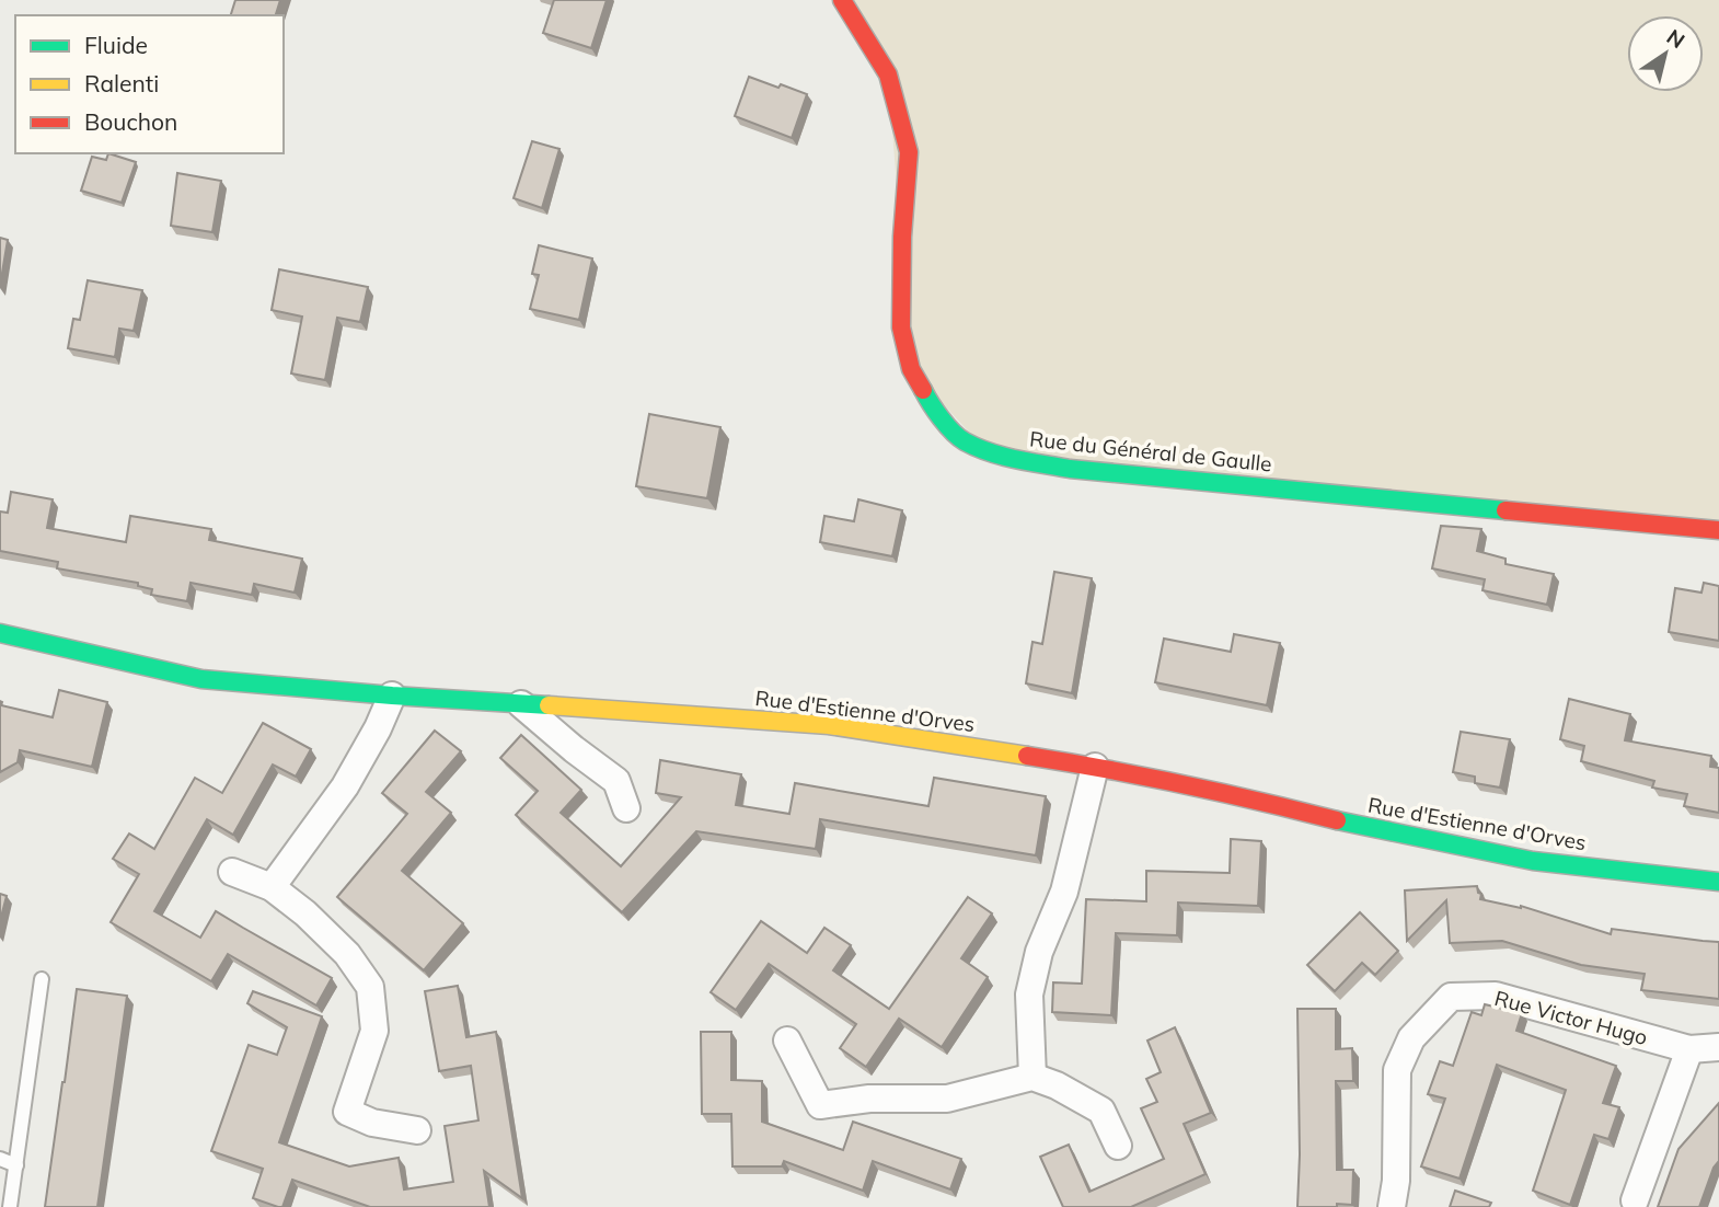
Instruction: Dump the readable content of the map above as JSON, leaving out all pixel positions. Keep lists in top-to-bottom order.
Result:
{
  "streets": {
    "street": ["Rue du Général de Gaulle", "Rue d'Estienne d'Orves", "Rue Victor Hugo"]
  },
  "legend": ["Fluide", "Ralenti", "Bouchon"],
  "north": "top right"
}
